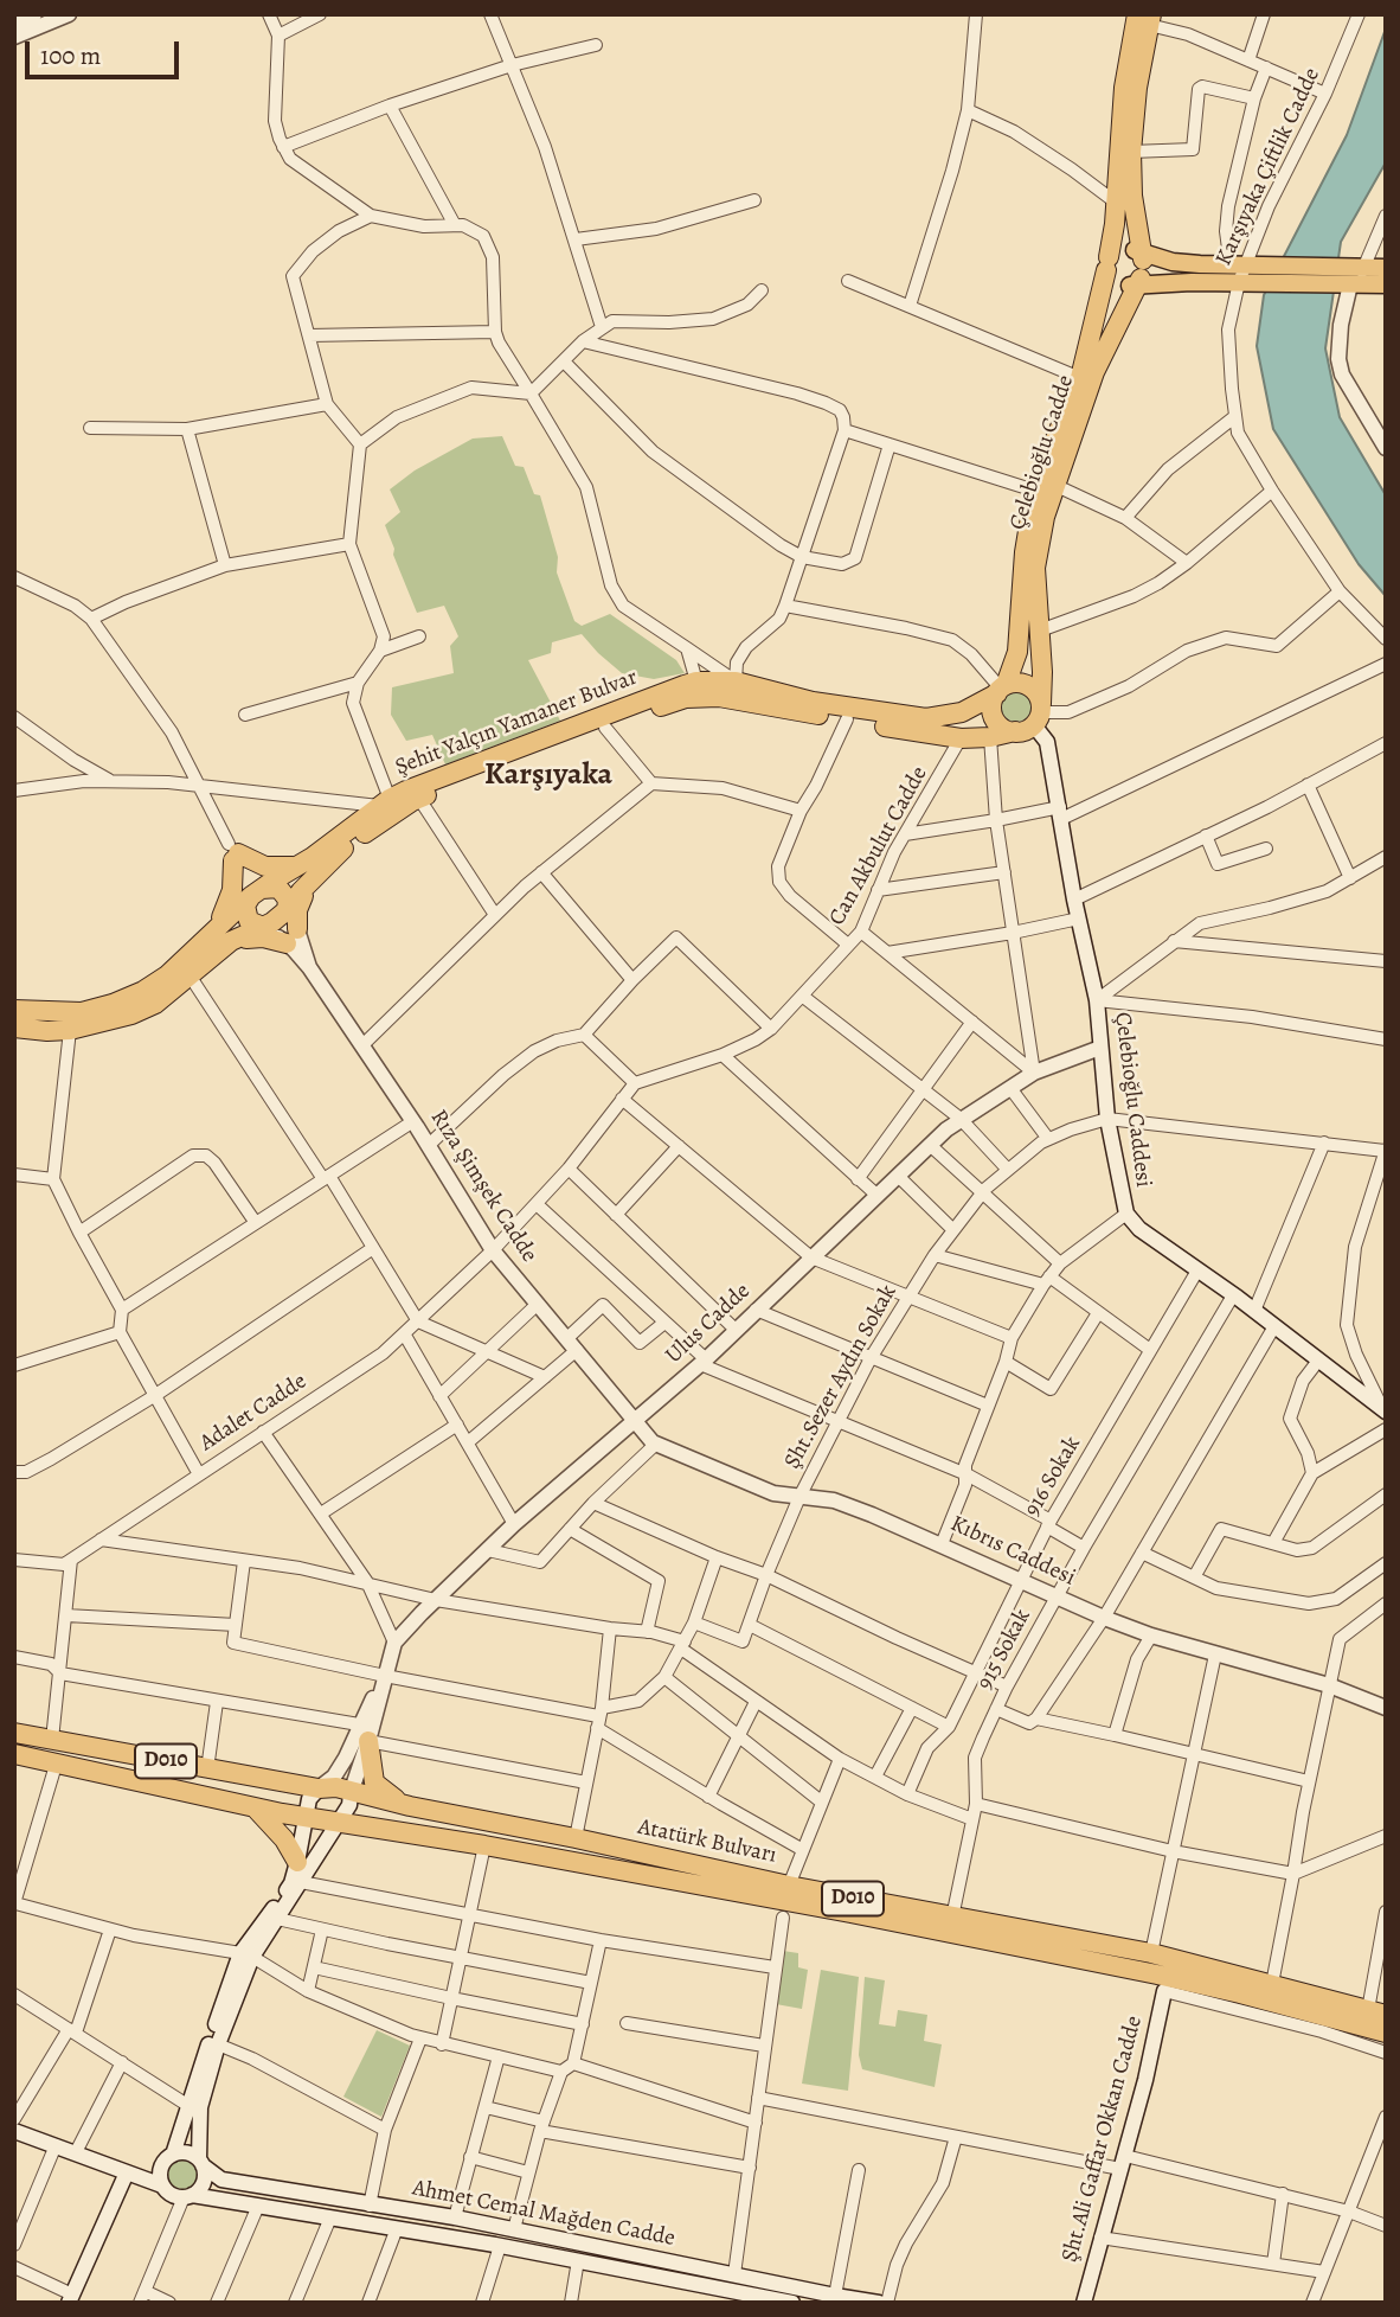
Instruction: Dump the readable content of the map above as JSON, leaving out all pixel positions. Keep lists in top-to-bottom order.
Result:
{
  "streets": {
    "highway": [
      "Çelebioğlu Cadde",
      "Şehit Yalçın Yamaner Bulvar",
      "D010",
      "Atatürk Bulvarı"
    ],
    "main road": [
      "Çelebioğlu Caddesi",
      "Rıza Şimşek Cadde",
      "Ulus Cadde",
      "Kıbrıs Caddesi",
      "Şht.Ali Gaffar Okkan Cadde",
      "Ahmet Cemal Mağden Cadde"
    ],
    "street": [
      "Karşıyaka Çiftlik Cadde",
      "Can Akbulut Cadde",
      "Şht.Sezer Aydın Sokak",
      "Adalet Cadde",
      "916 Sokak",
      "915 Sokak"
    ]
  },
  "crossings": [
    ["Çelebioğlu Cadde", "Şehit Yalçın Yamaner Bulvar"],
    ["Çelebioğlu Cadde", "Çelebioğlu Caddesi"],
    ["Şehit Yalçın Yamaner Bulvar", "Can Akbulut Cadde"],
    ["Şehit Yalçın Yamaner Bulvar", "Çelebioğlu Caddesi"],
    ["Şehit Yalçın Yamaner Bulvar", "Rıza Şimşek Cadde"],
    ["Çelebioğlu Caddesi", "Ulus Cadde"],
    ["Çelebioğlu Caddesi", "Şht.Sezer Aydın Sokak"],
    ["Çelebioğlu Caddesi", "916 Sokak"],
    ["Çelebioğlu Caddesi", "915 Sokak"],
    ["Rıza Şimşek Cadde", "Ulus Cadde"],
    ["Rıza Şimşek Cadde", "Adalet Cadde"],
    ["Rıza Şimşek Cadde", "Kıbrıs Caddesi"],
    ["Ulus Cadde", "Kıbrıs Caddesi"],
    ["Ulus Cadde", "Atatürk Bulvarı"],
    ["Şht.Sezer Aydın Sokak", "Kıbrıs Caddesi"],
    ["916 Sokak", "Kıbrıs Caddesi"],
    ["Kıbrıs Caddesi", "915 Sokak"],
    ["915 Sokak", "Atatürk Bulvarı"]
  ],
  "districts": ["Karşıyaka"],
  "scale_bar": "100 m"
}
